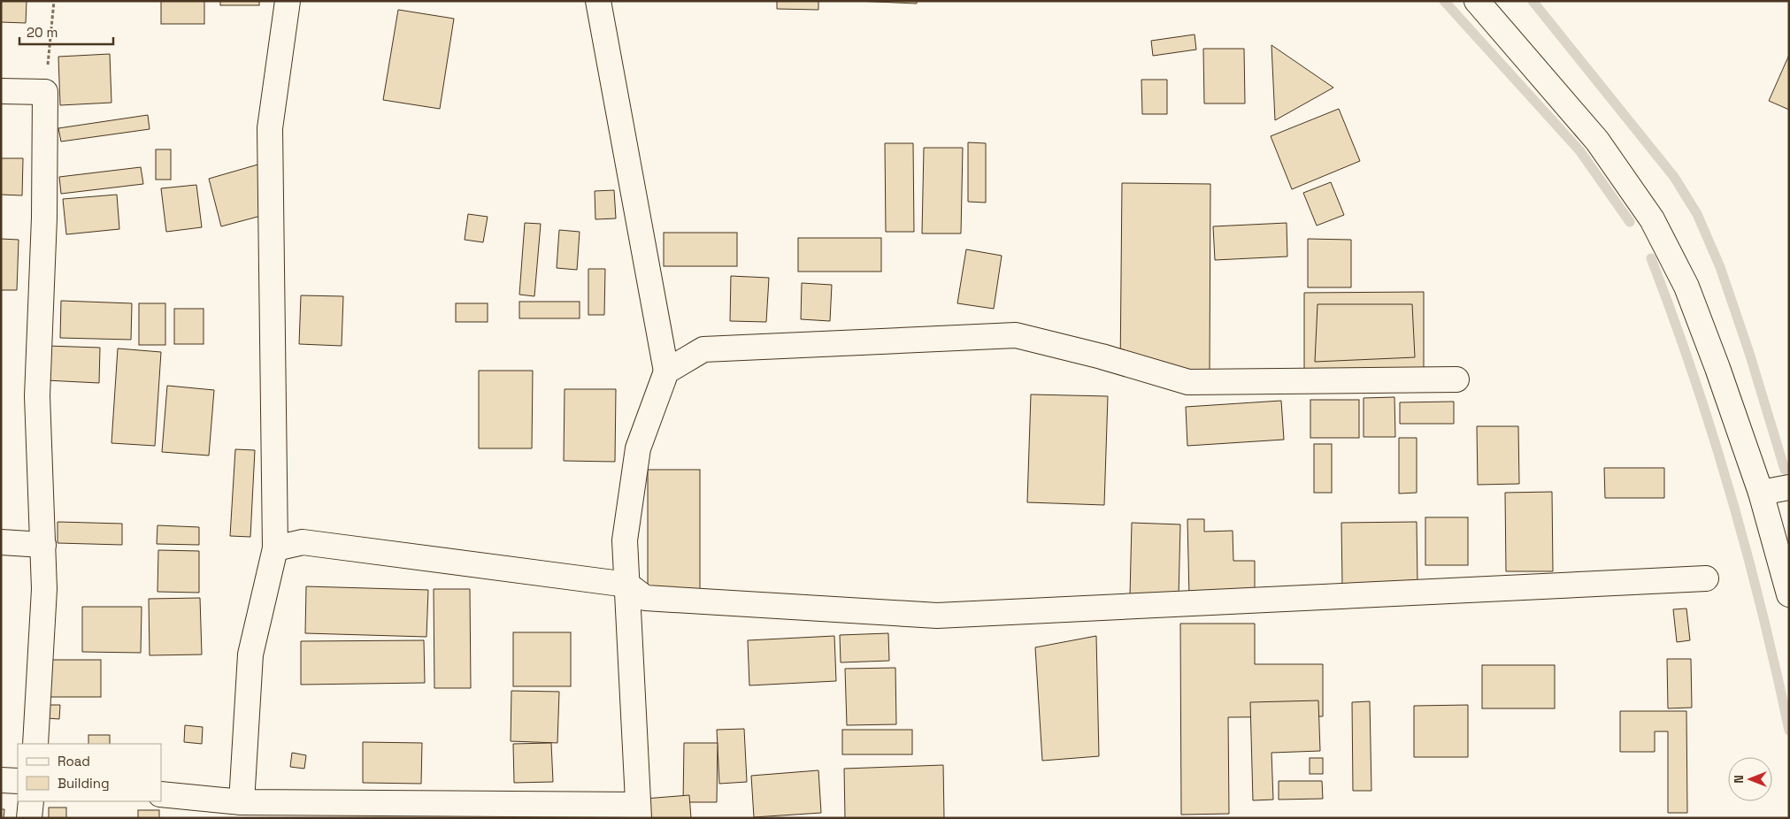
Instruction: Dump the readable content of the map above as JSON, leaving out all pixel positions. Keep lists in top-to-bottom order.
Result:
{
  "legend": ["Road", "Building"],
  "scale_bar": "20 m",
  "north": "left"
}
